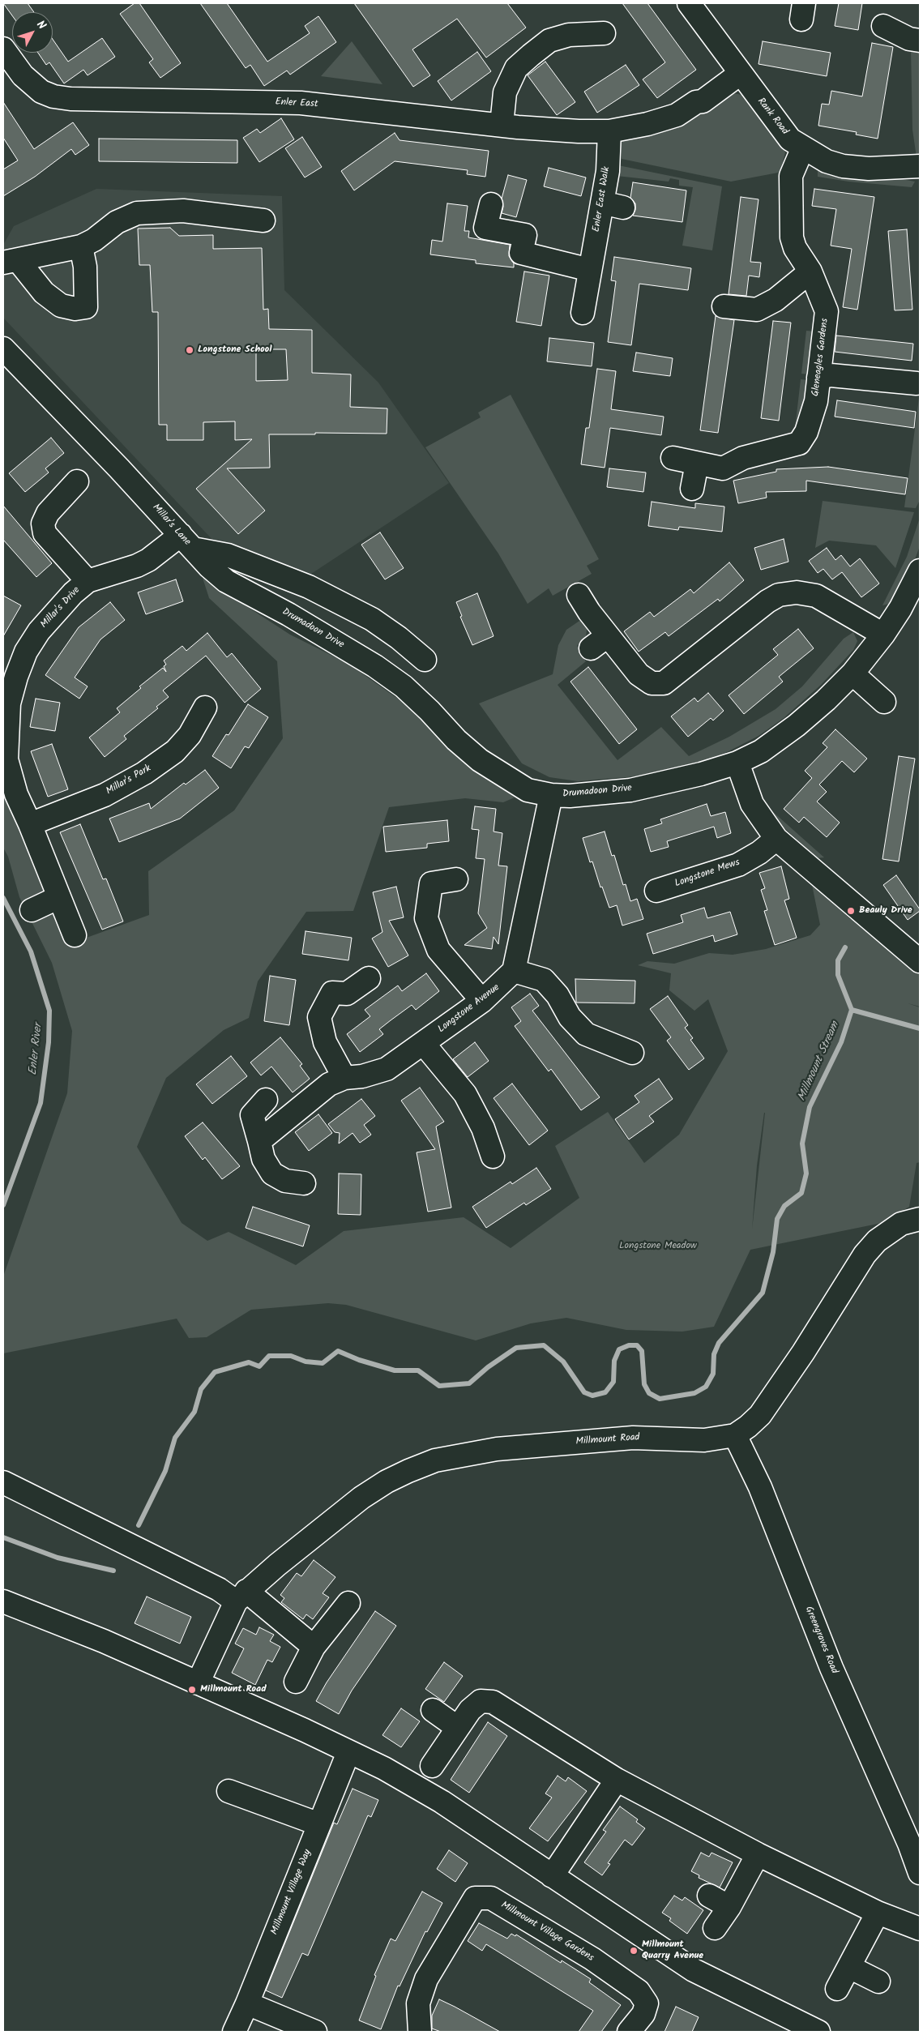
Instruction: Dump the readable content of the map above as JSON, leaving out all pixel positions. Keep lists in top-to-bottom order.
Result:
{
  "streets": {
    "street": [
      "Enler East",
      "Rank Road",
      "Enler East Walk",
      "Gleneagles Gardens",
      "Millar's Lane",
      "Millar's Drive",
      "Drumadoon Drive",
      "Millar's Park",
      "Longstone Mews",
      "Longstone Avenue",
      "Millmount Road",
      "Greengraves Road",
      "Millmount Village Way",
      "Millmount Village Gardens"
    ]
  },
  "crossings": [
    ["Enler East", "Enler East Walk"],
    ["Rank Road", "Gleneagles Gardens"],
    ["Millar's Lane", "Millar's Drive"],
    ["Millar's Lane", "Drumadoon Drive"],
    ["Millar's Drive", "Drumadoon Drive"],
    ["Millar's Drive", "Millar's Park"],
    ["Millmount Road", "Greengraves Road"]
  ],
  "water": ["Enler River", "Millmount Stream"],
  "parks": ["Longstone Meadow"],
  "places": [
    "Longstone School",
    "Beauly Drive",
    "Millmount Road",
    "Millmount Quarry Avenue"
  ],
  "north": "top right"
}
